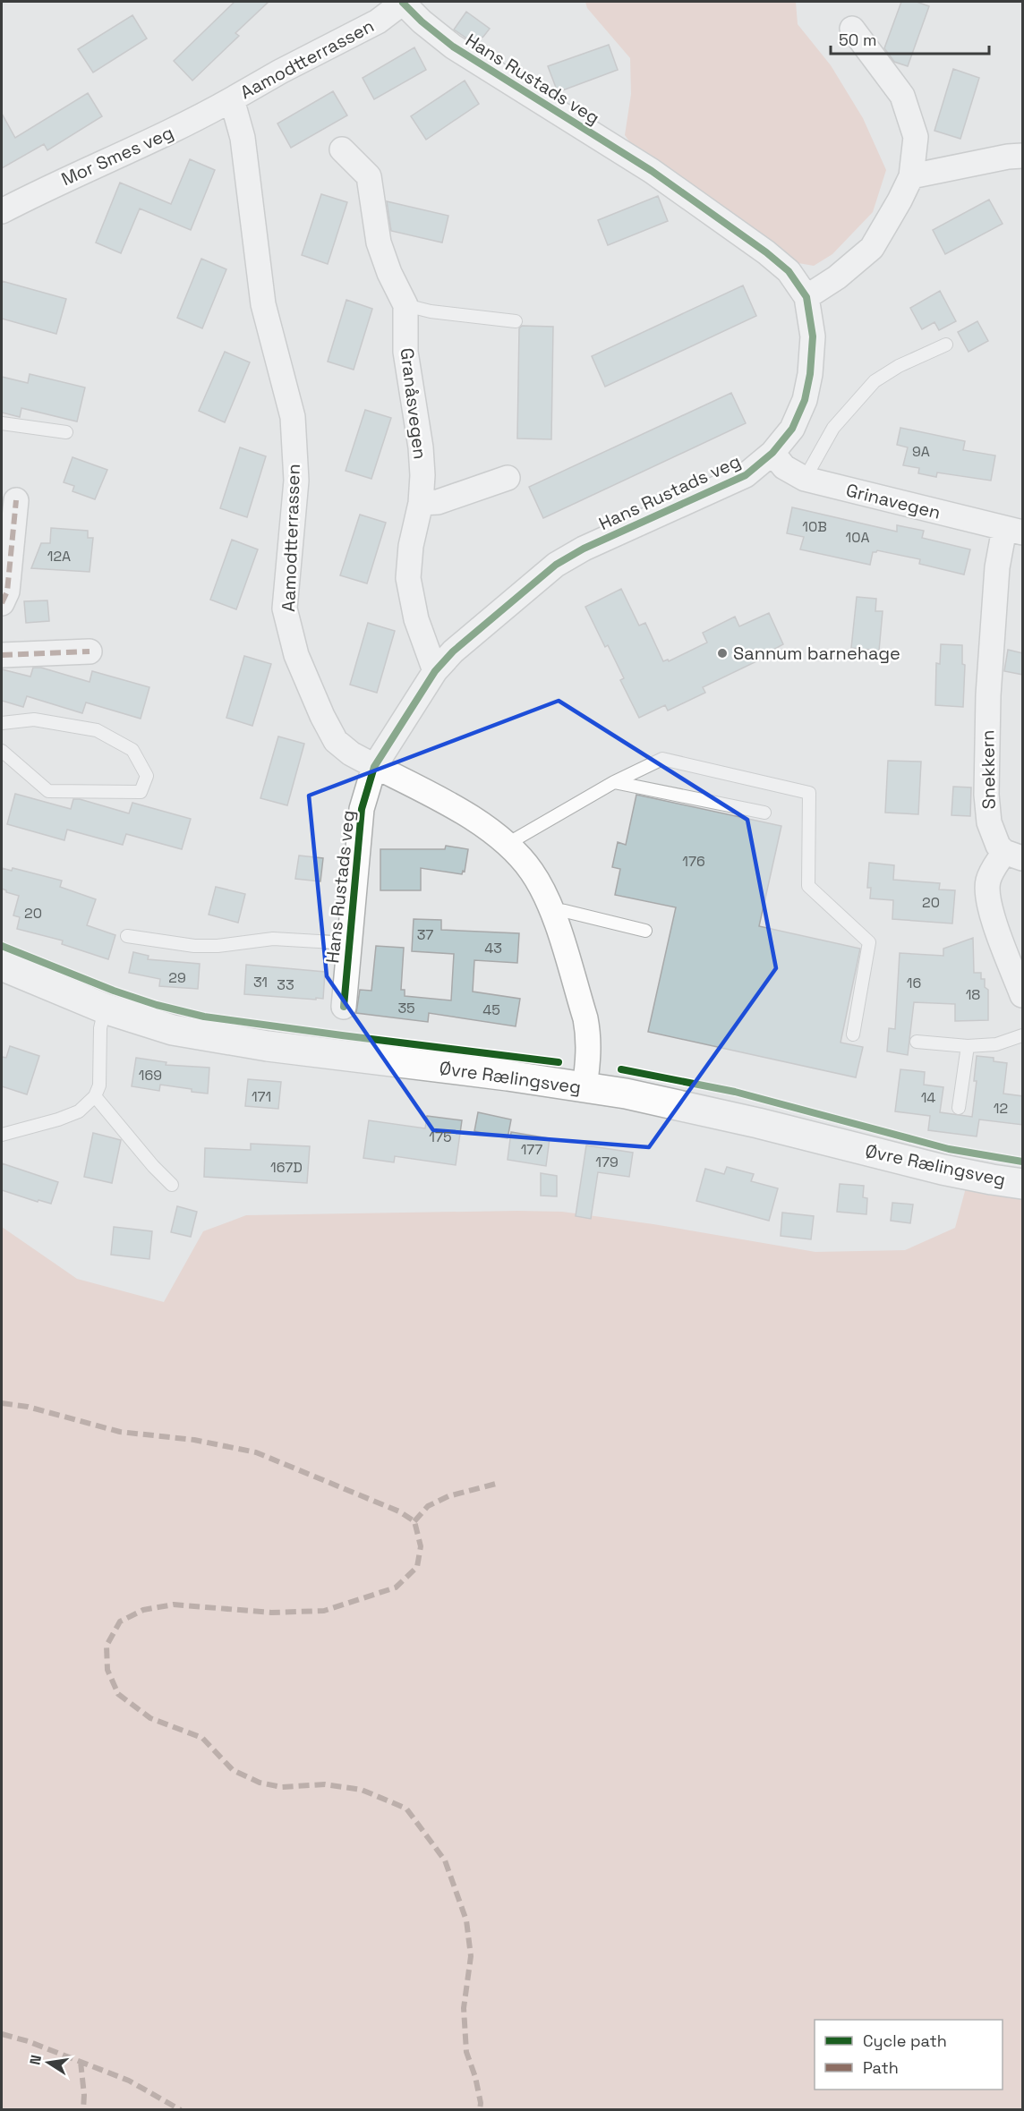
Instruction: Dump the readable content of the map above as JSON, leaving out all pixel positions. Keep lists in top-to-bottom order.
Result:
{
  "streets": {
    "main road": ["Øvre Rælingsveg"],
    "street": [
      "Aamodtterrassen",
      "Hans Rustads veg",
      "Mor Smes veg",
      "Granåsvegen",
      "Grinavegen",
      "Snekkern"
    ]
  },
  "crossings": [
    ["Aamodtterrassen", "Hans Rustads veg"],
    ["Aamodtterrassen", "Mor Smes veg"],
    ["Aamodtterrassen", "Øvre Rælingsveg"],
    ["Hans Rustads veg", "Granåsvegen"],
    ["Hans Rustads veg", "Grinavegen"],
    ["Grinavegen", "Snekkern"]
  ],
  "places": ["Sannum barnehage"],
  "house_numbers": [
    "9A",
    "10B",
    "10A",
    "12A",
    "176",
    "20",
    "20",
    "37",
    "43",
    "29",
    "31",
    "16",
    "33",
    "18",
    "35",
    "45",
    "169",
    "171",
    "14",
    "12",
    "175",
    "177",
    "179",
    "167D"
  ],
  "legend": ["Cycle path", "Path"],
  "scale_bar": "50 m",
  "north": "left"
}
